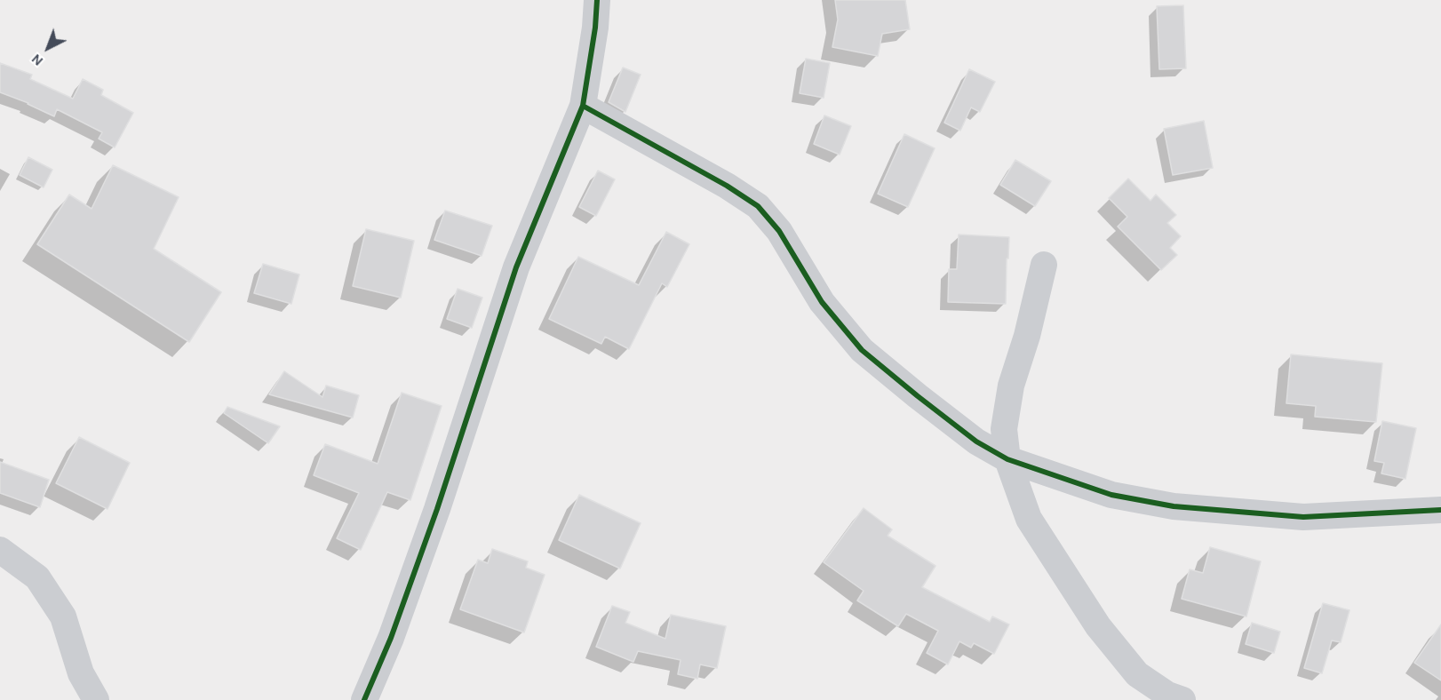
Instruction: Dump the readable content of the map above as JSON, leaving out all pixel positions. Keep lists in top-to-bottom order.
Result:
{
  "north": "bottom left"
}
